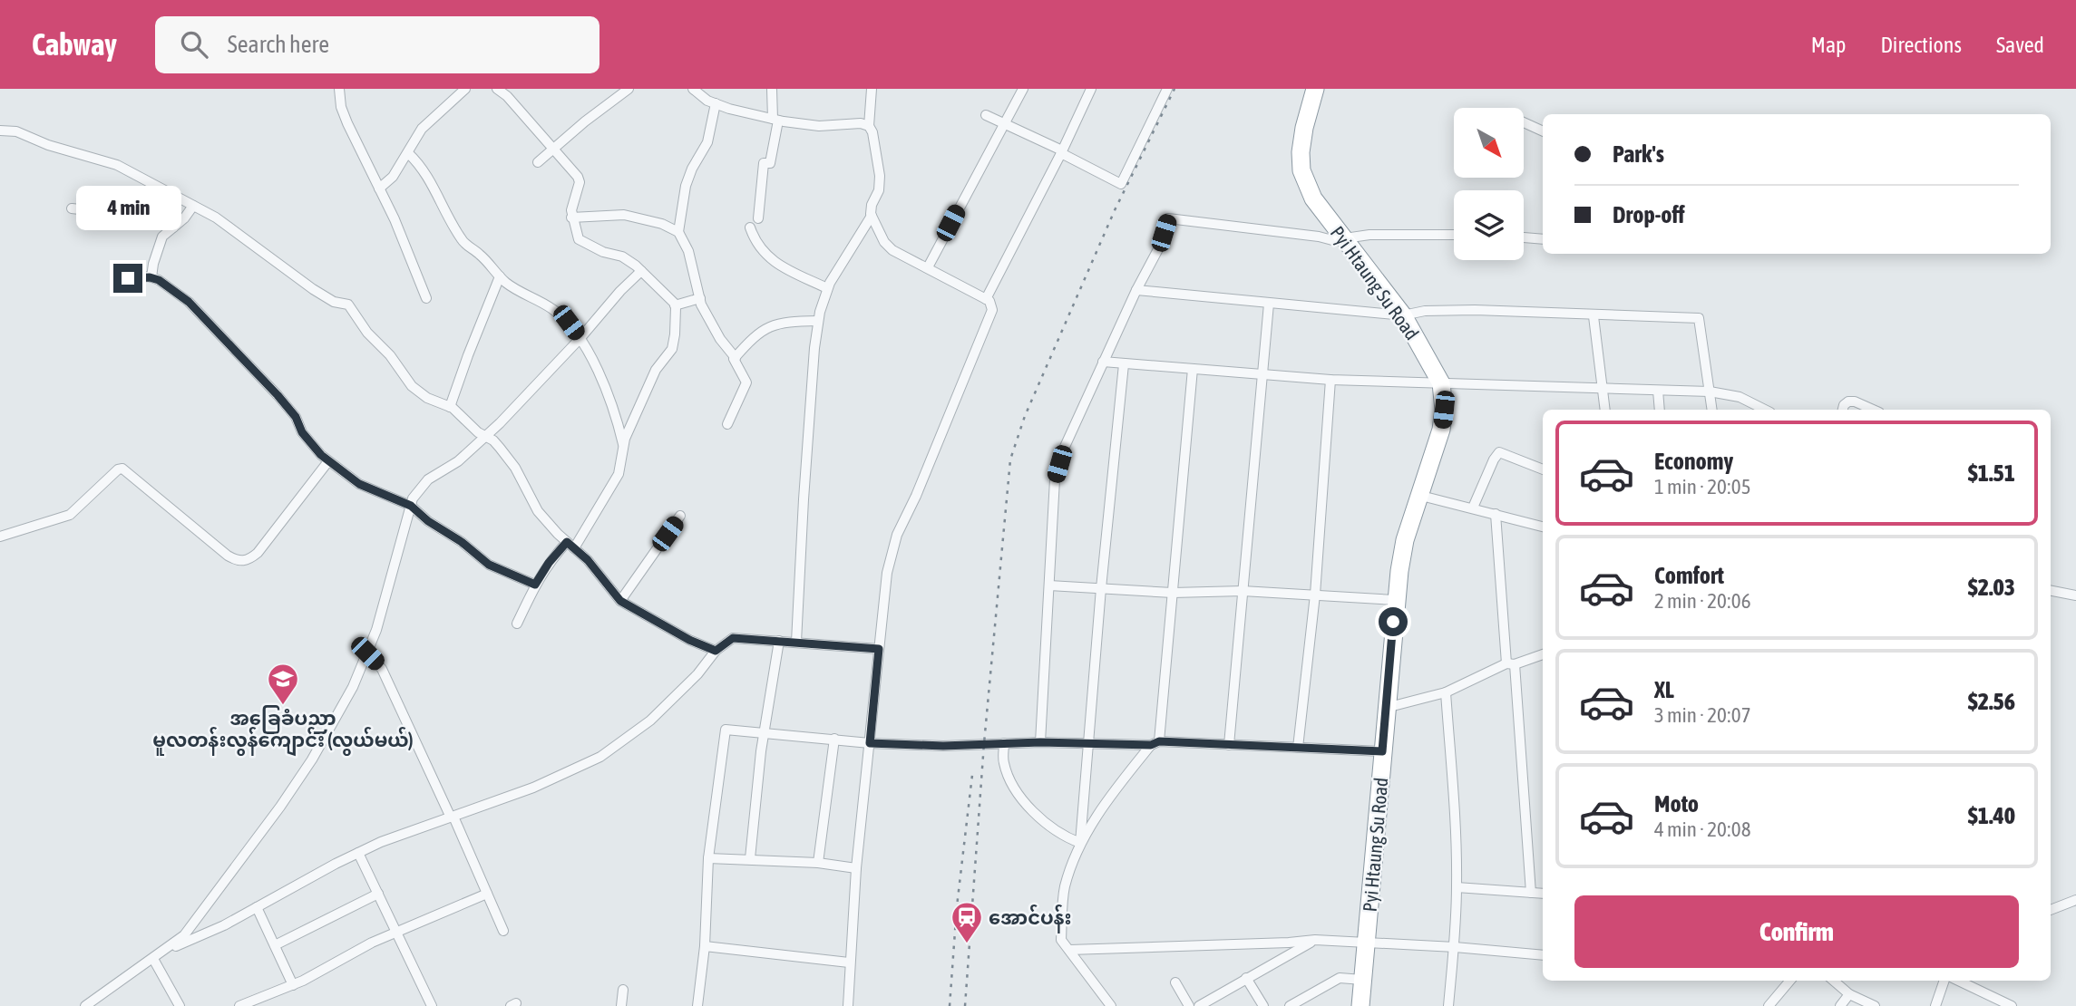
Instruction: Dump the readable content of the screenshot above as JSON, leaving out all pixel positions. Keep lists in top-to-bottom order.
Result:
{
  "streets": {
    "highway": ["Pyi Htaung Su Road"]
  },
  "places": {
    "school or university": ["အခြေခံပညာ မူလတန်းလွန်ကျောင်း (လွယ်မယ်)"],
    "station": ["အောင်ပန်း"]
  },
  "north": "bottom right",
  "page": {
    "header": "Cabway",
    "search": "Search here",
    "nav": ["Map", "Directions", "Saved"],
    "banner": ["Park's", "Drop-off"],
    "bubble": "4 min",
    "list": [
      {
        "name": "Economy",
        "note": "1 min · 20:05",
        "value": "$1.51"
      },
      {
        "name": "Comfort",
        "note": "2 min · 20:06",
        "value": "$2.03"
      },
      {
        "name": "XL",
        "note": "3 min · 20:07",
        "value": "$2.56"
      },
      {
        "name": "Moto",
        "note": "4 min · 20:08",
        "value": "$1.40"
      }
    ],
    "buttons": "Confirm"
  }
}
